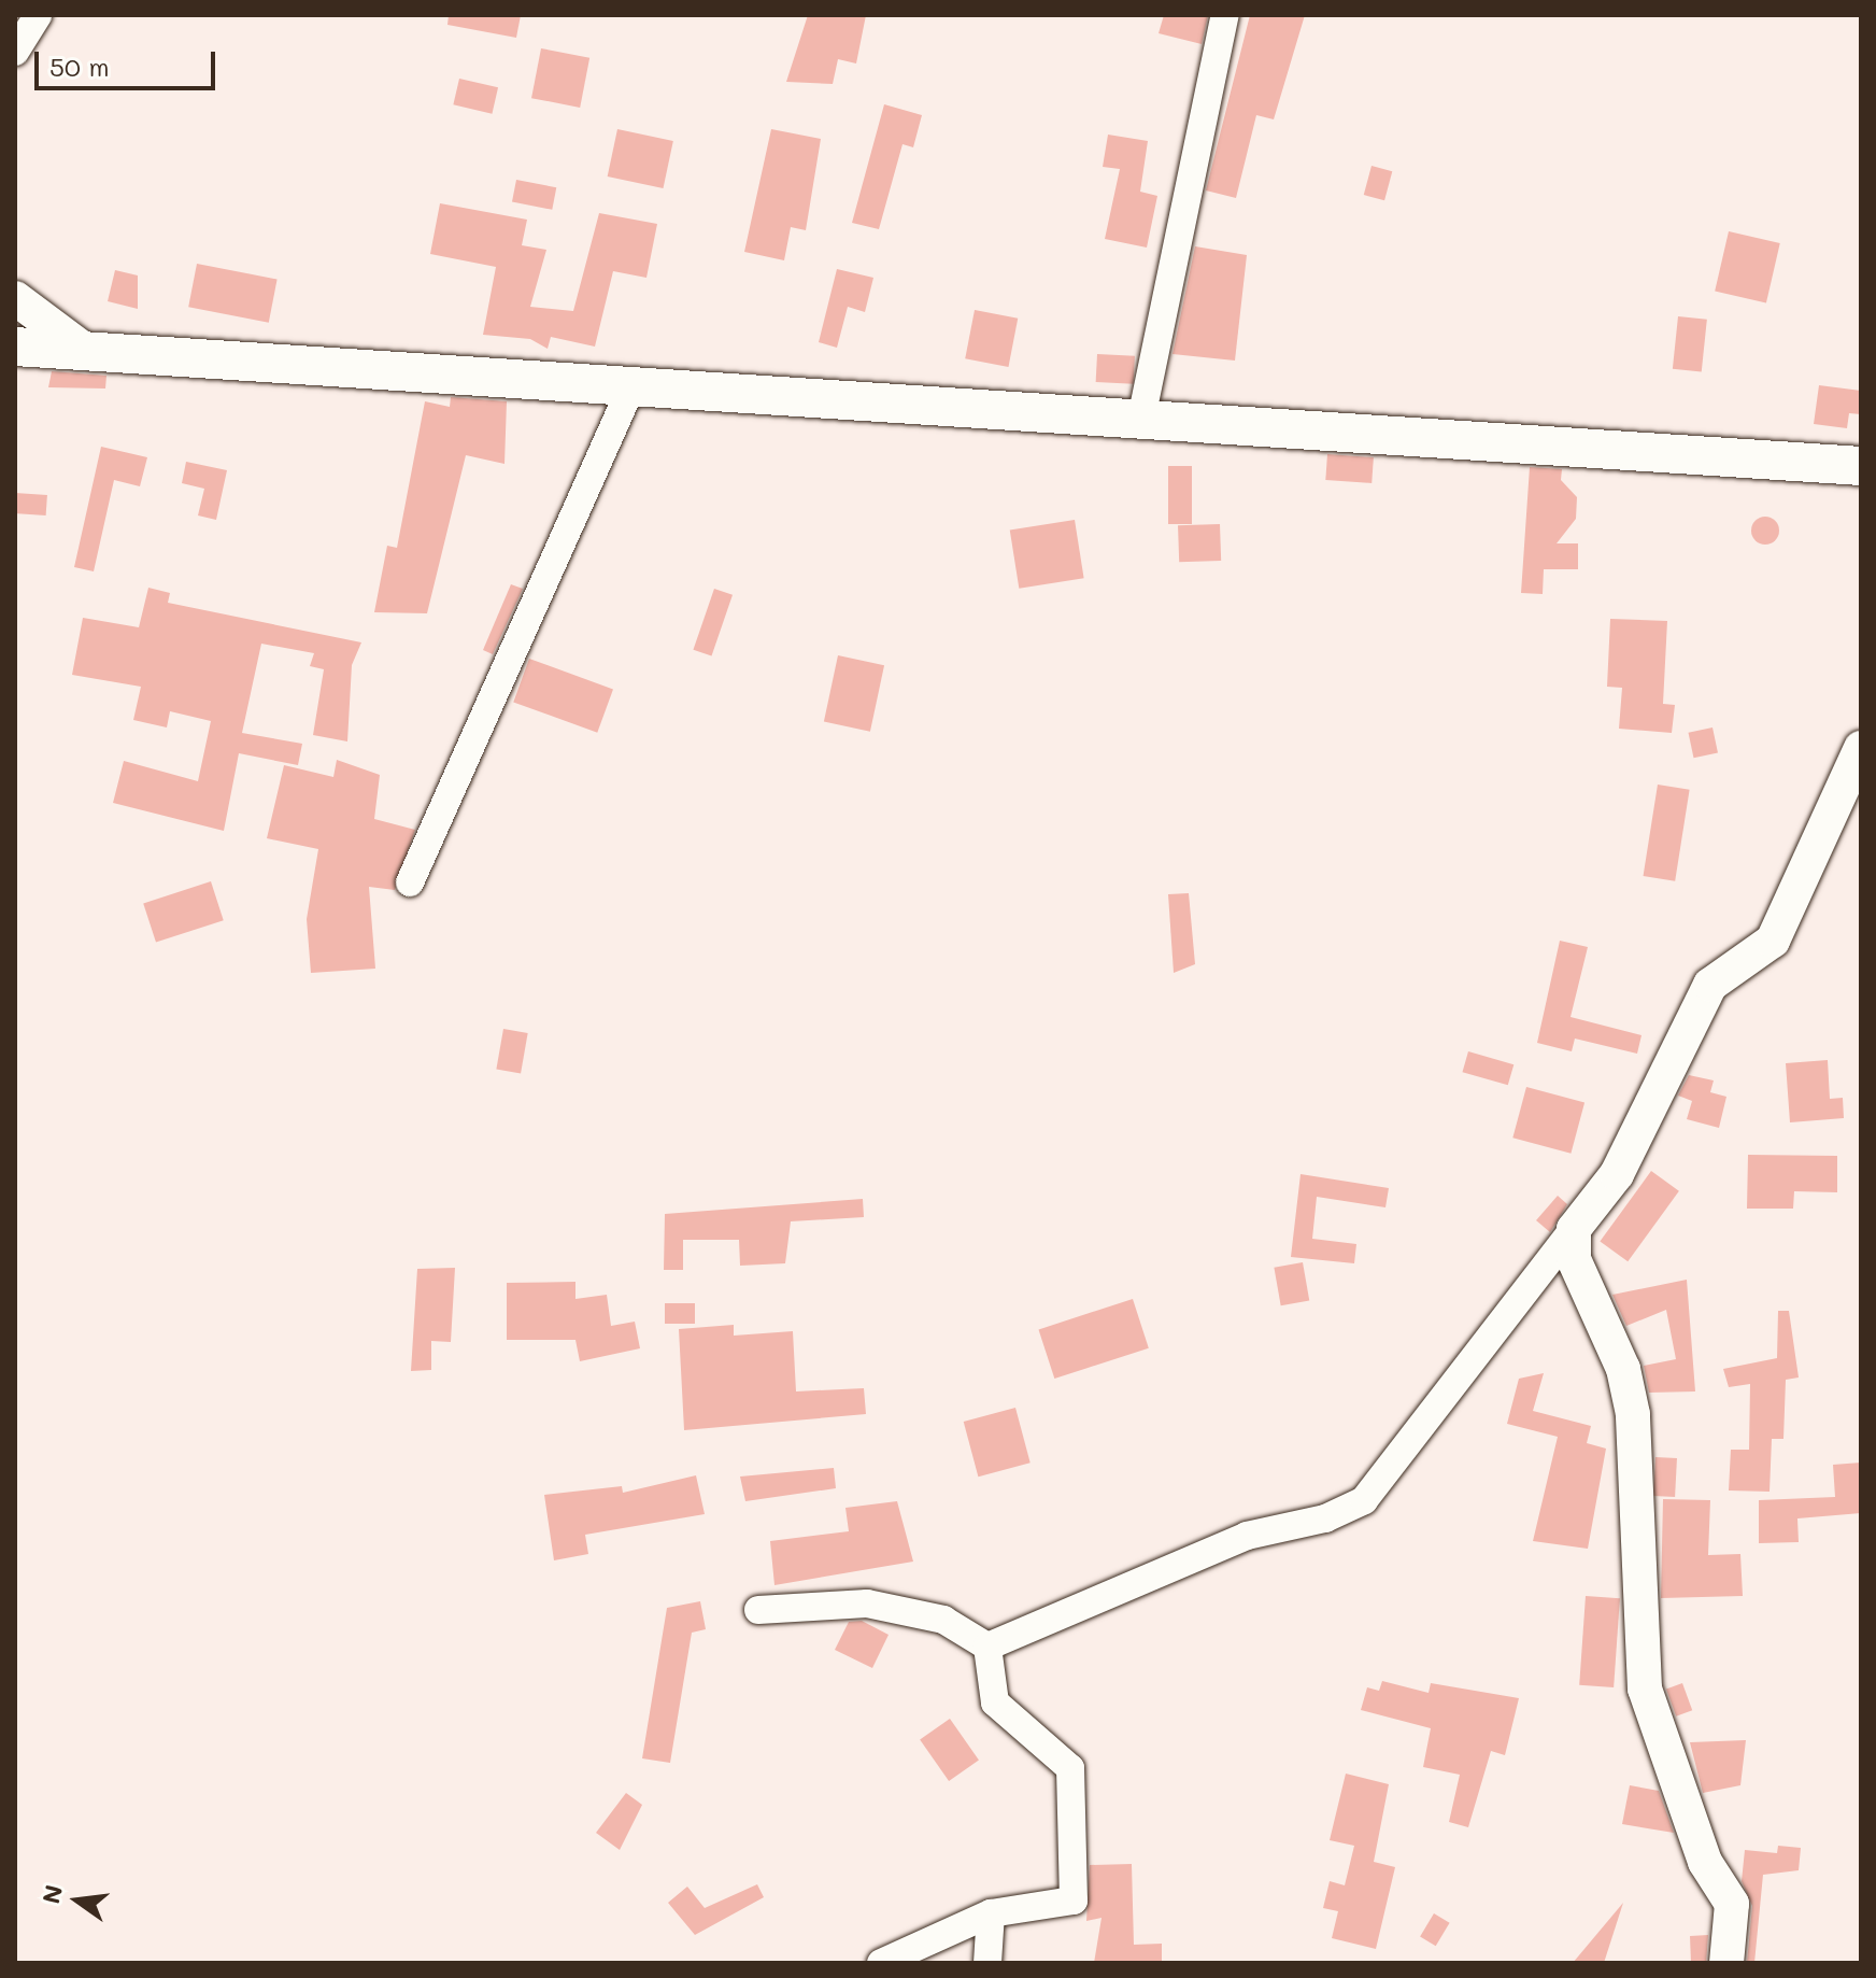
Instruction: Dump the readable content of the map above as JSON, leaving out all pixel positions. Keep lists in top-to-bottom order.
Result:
{
  "scale_bar": "50 m",
  "north": "left"
}
